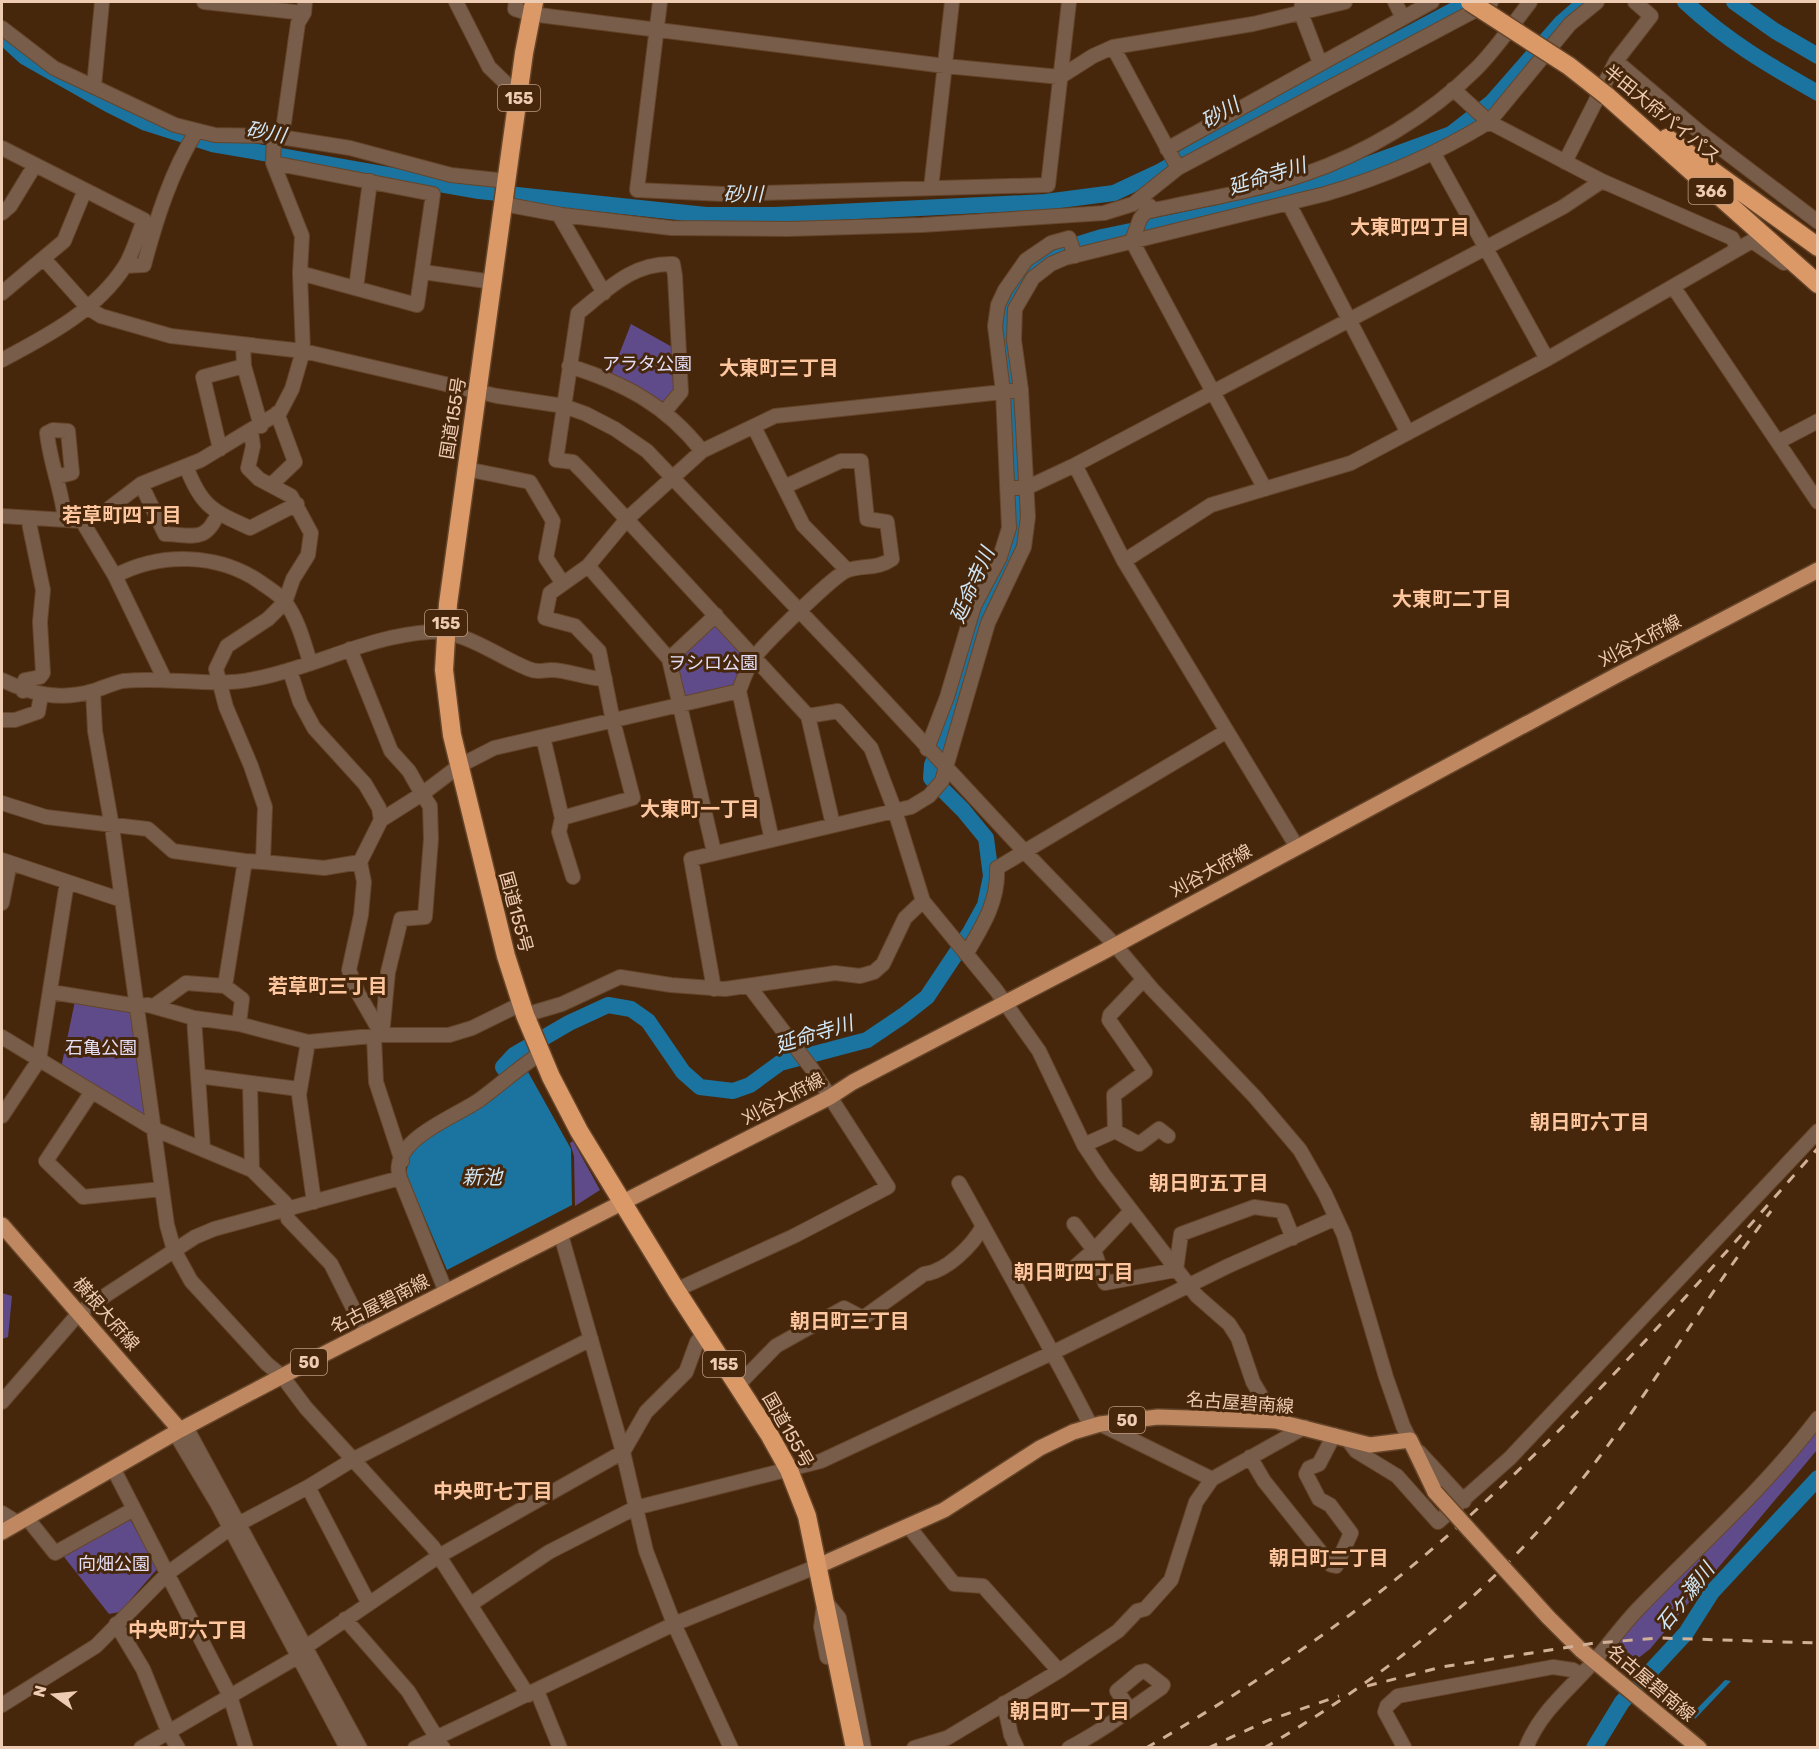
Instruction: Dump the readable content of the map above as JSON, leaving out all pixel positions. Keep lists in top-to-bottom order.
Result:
{
  "streets": {
    "highway": [
      "155",
      "半田大府パイパス",
      "366",
      "国道155号"
    ],
    "main road": [
      "刈谷大府線",
      "名古屋碧南線",
      "横根大府線",
      "50"
    ]
  },
  "crossings": [
    ["半田大府パイパス", "366"],
    ["国道155号", "刈谷大府線"],
    ["国道155号", "名古屋碧南線"],
    ["刈谷大府線", "名古屋碧南線"],
    ["名古屋碧南線", "横根大府線"]
  ],
  "districts": [
    "大東町四丁目",
    "大東町三丁目",
    "若草町四丁目",
    "大東町二丁目",
    "大東町一丁目",
    "若草町三丁目",
    "朝日町六丁目",
    "朝日町五丁目",
    "朝日町四丁目",
    "朝日町三丁目",
    "中央町七丁目",
    "朝日町二丁目",
    "中央町六丁目",
    "朝日町一丁目"
  ],
  "water": [
    "砂川",
    "延命寺川",
    "新池",
    "石ヶ瀬川"
  ],
  "parks": [
    "アラタ公園",
    "ヲシロ公園",
    "石亀公園",
    "向畑公園"
  ],
  "north": "left"
}
